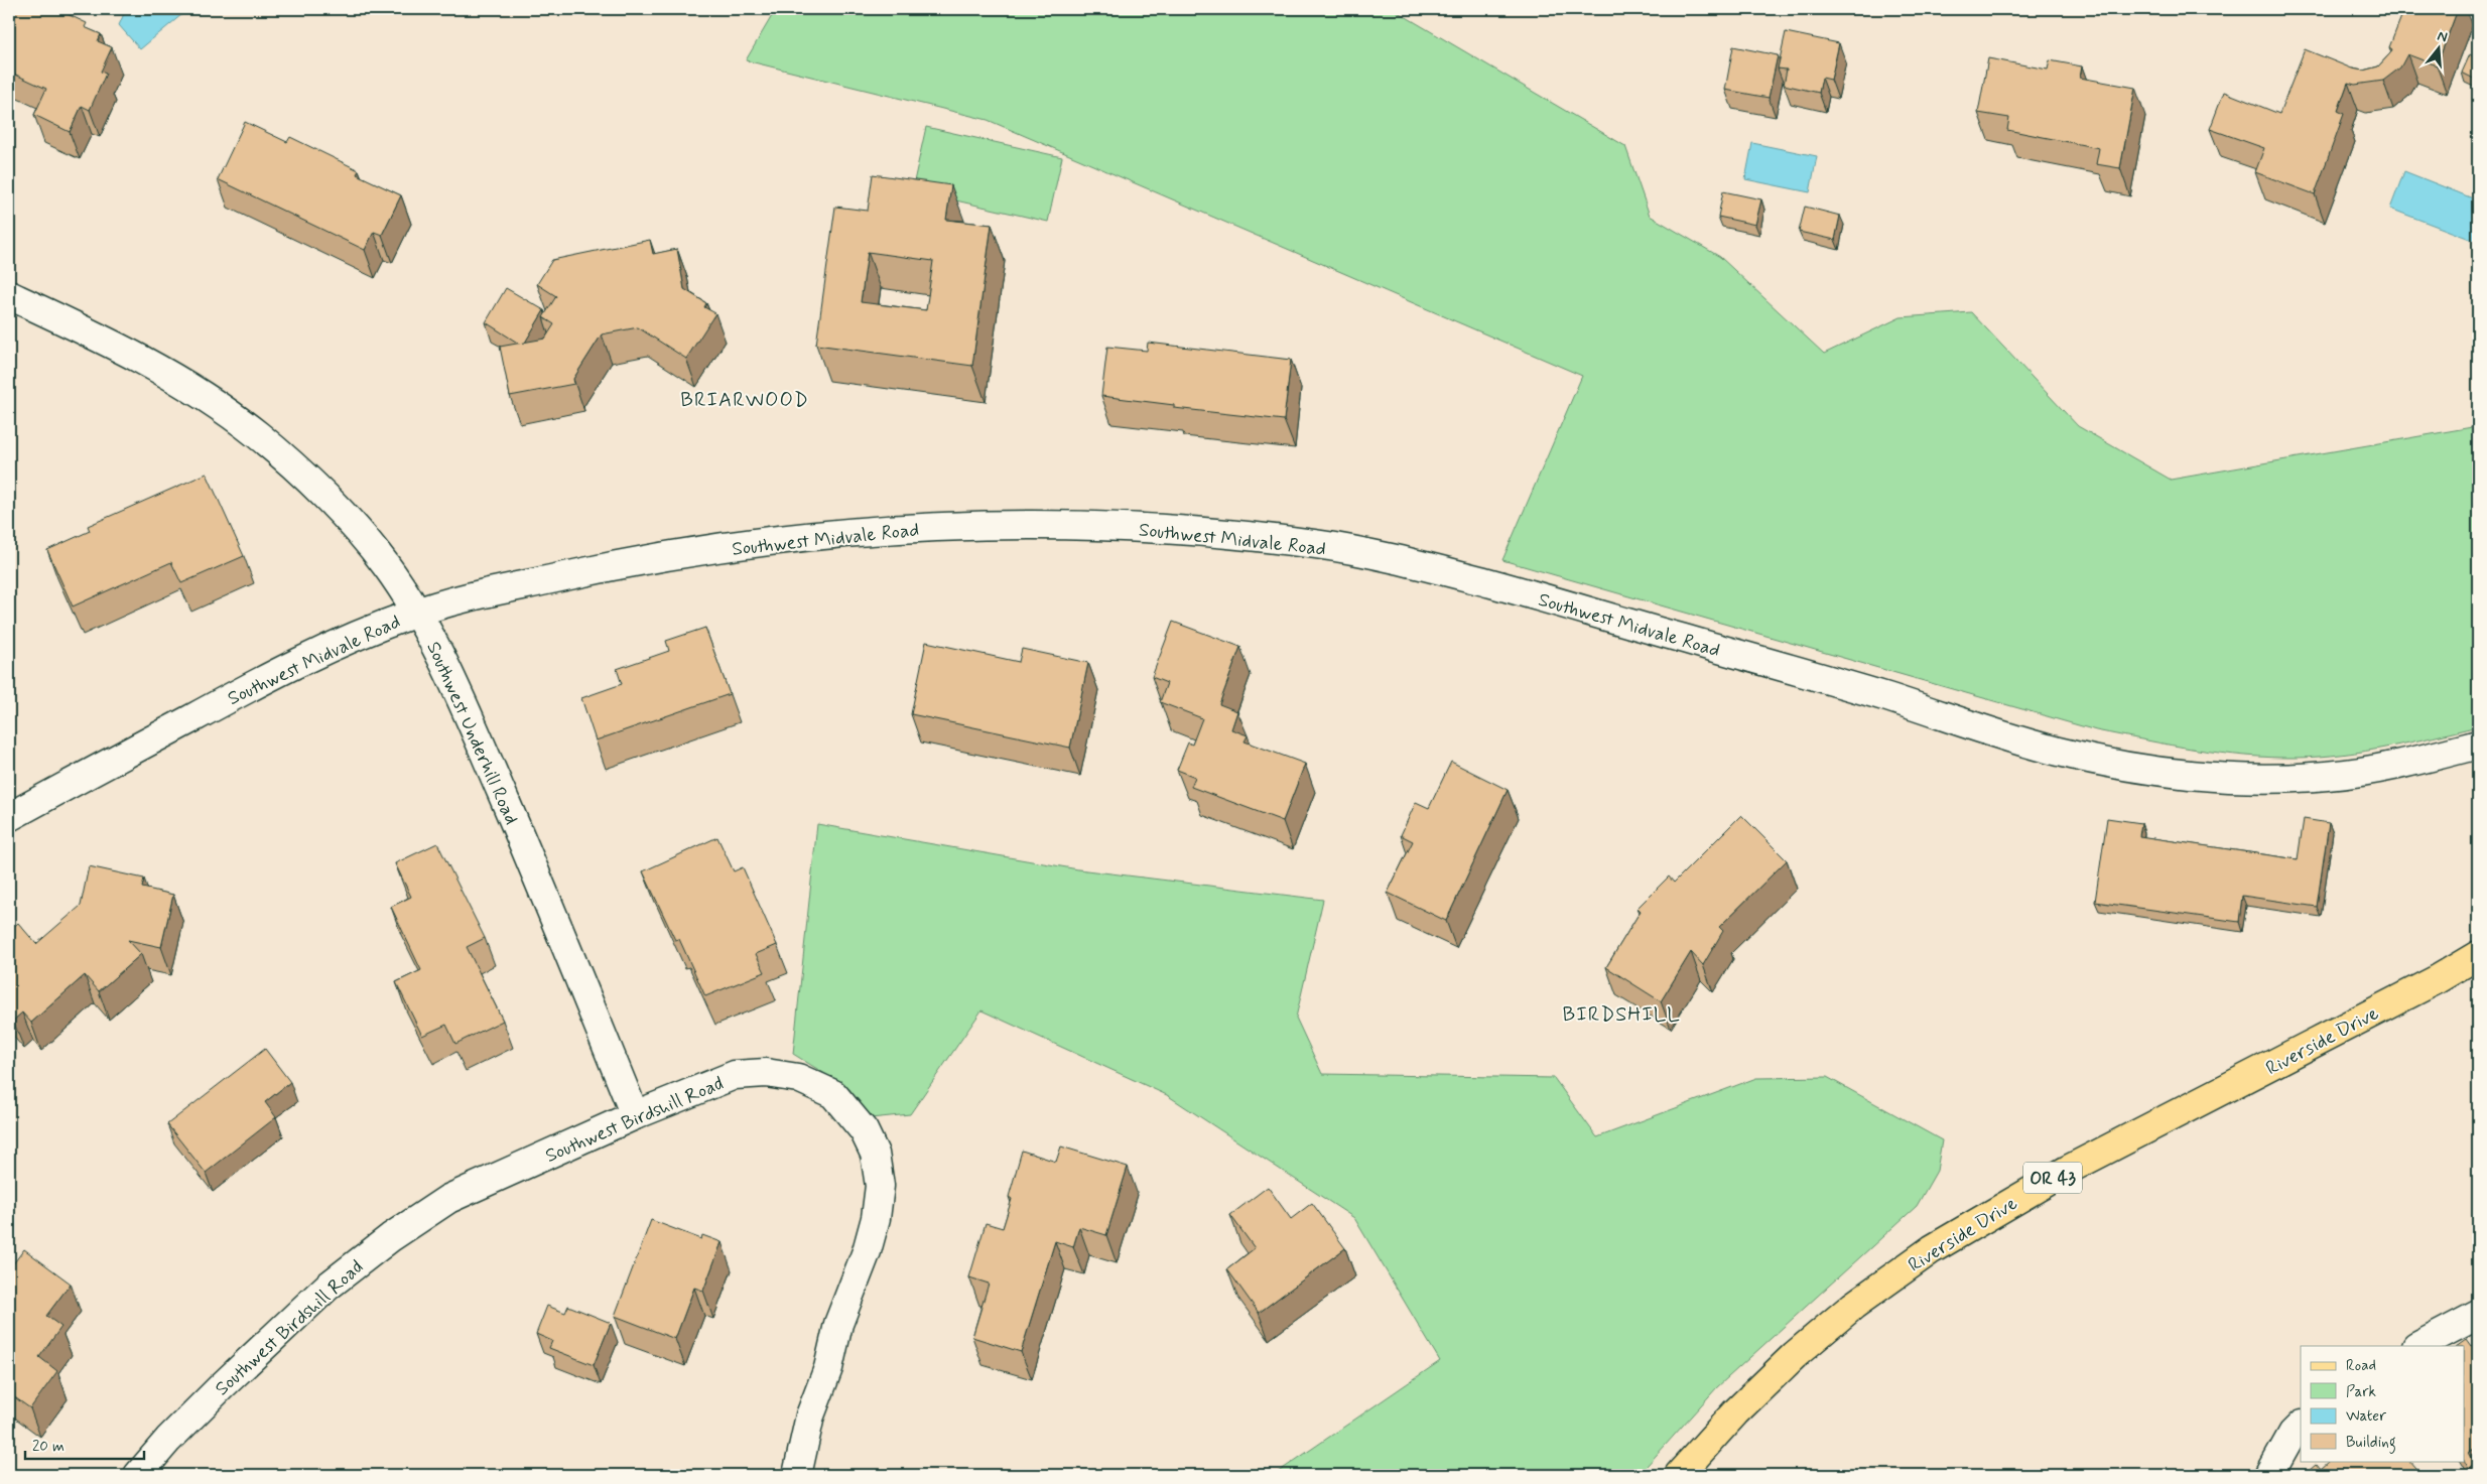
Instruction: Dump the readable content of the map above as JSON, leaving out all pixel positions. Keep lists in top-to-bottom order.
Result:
{
  "streets": {
    "main road": ["Riverside Drive", "OR 43"],
    "street": ["Southwest Midvale Road", "Southwest Underhill Road", "Southwest Birdshill Road"]
  },
  "crossings": [
    ["Southwest Midvale Road", "Southwest Underhill Road"],
    ["Southwest Underhill Road", "Southwest Birdshill Road"]
  ],
  "districts": ["BRIARWOOD", "BIRDSHILL"],
  "legend": [
    "Road",
    "Park",
    "Water",
    "Building"
  ],
  "scale_bar": "20 m",
  "north": "top"
}
